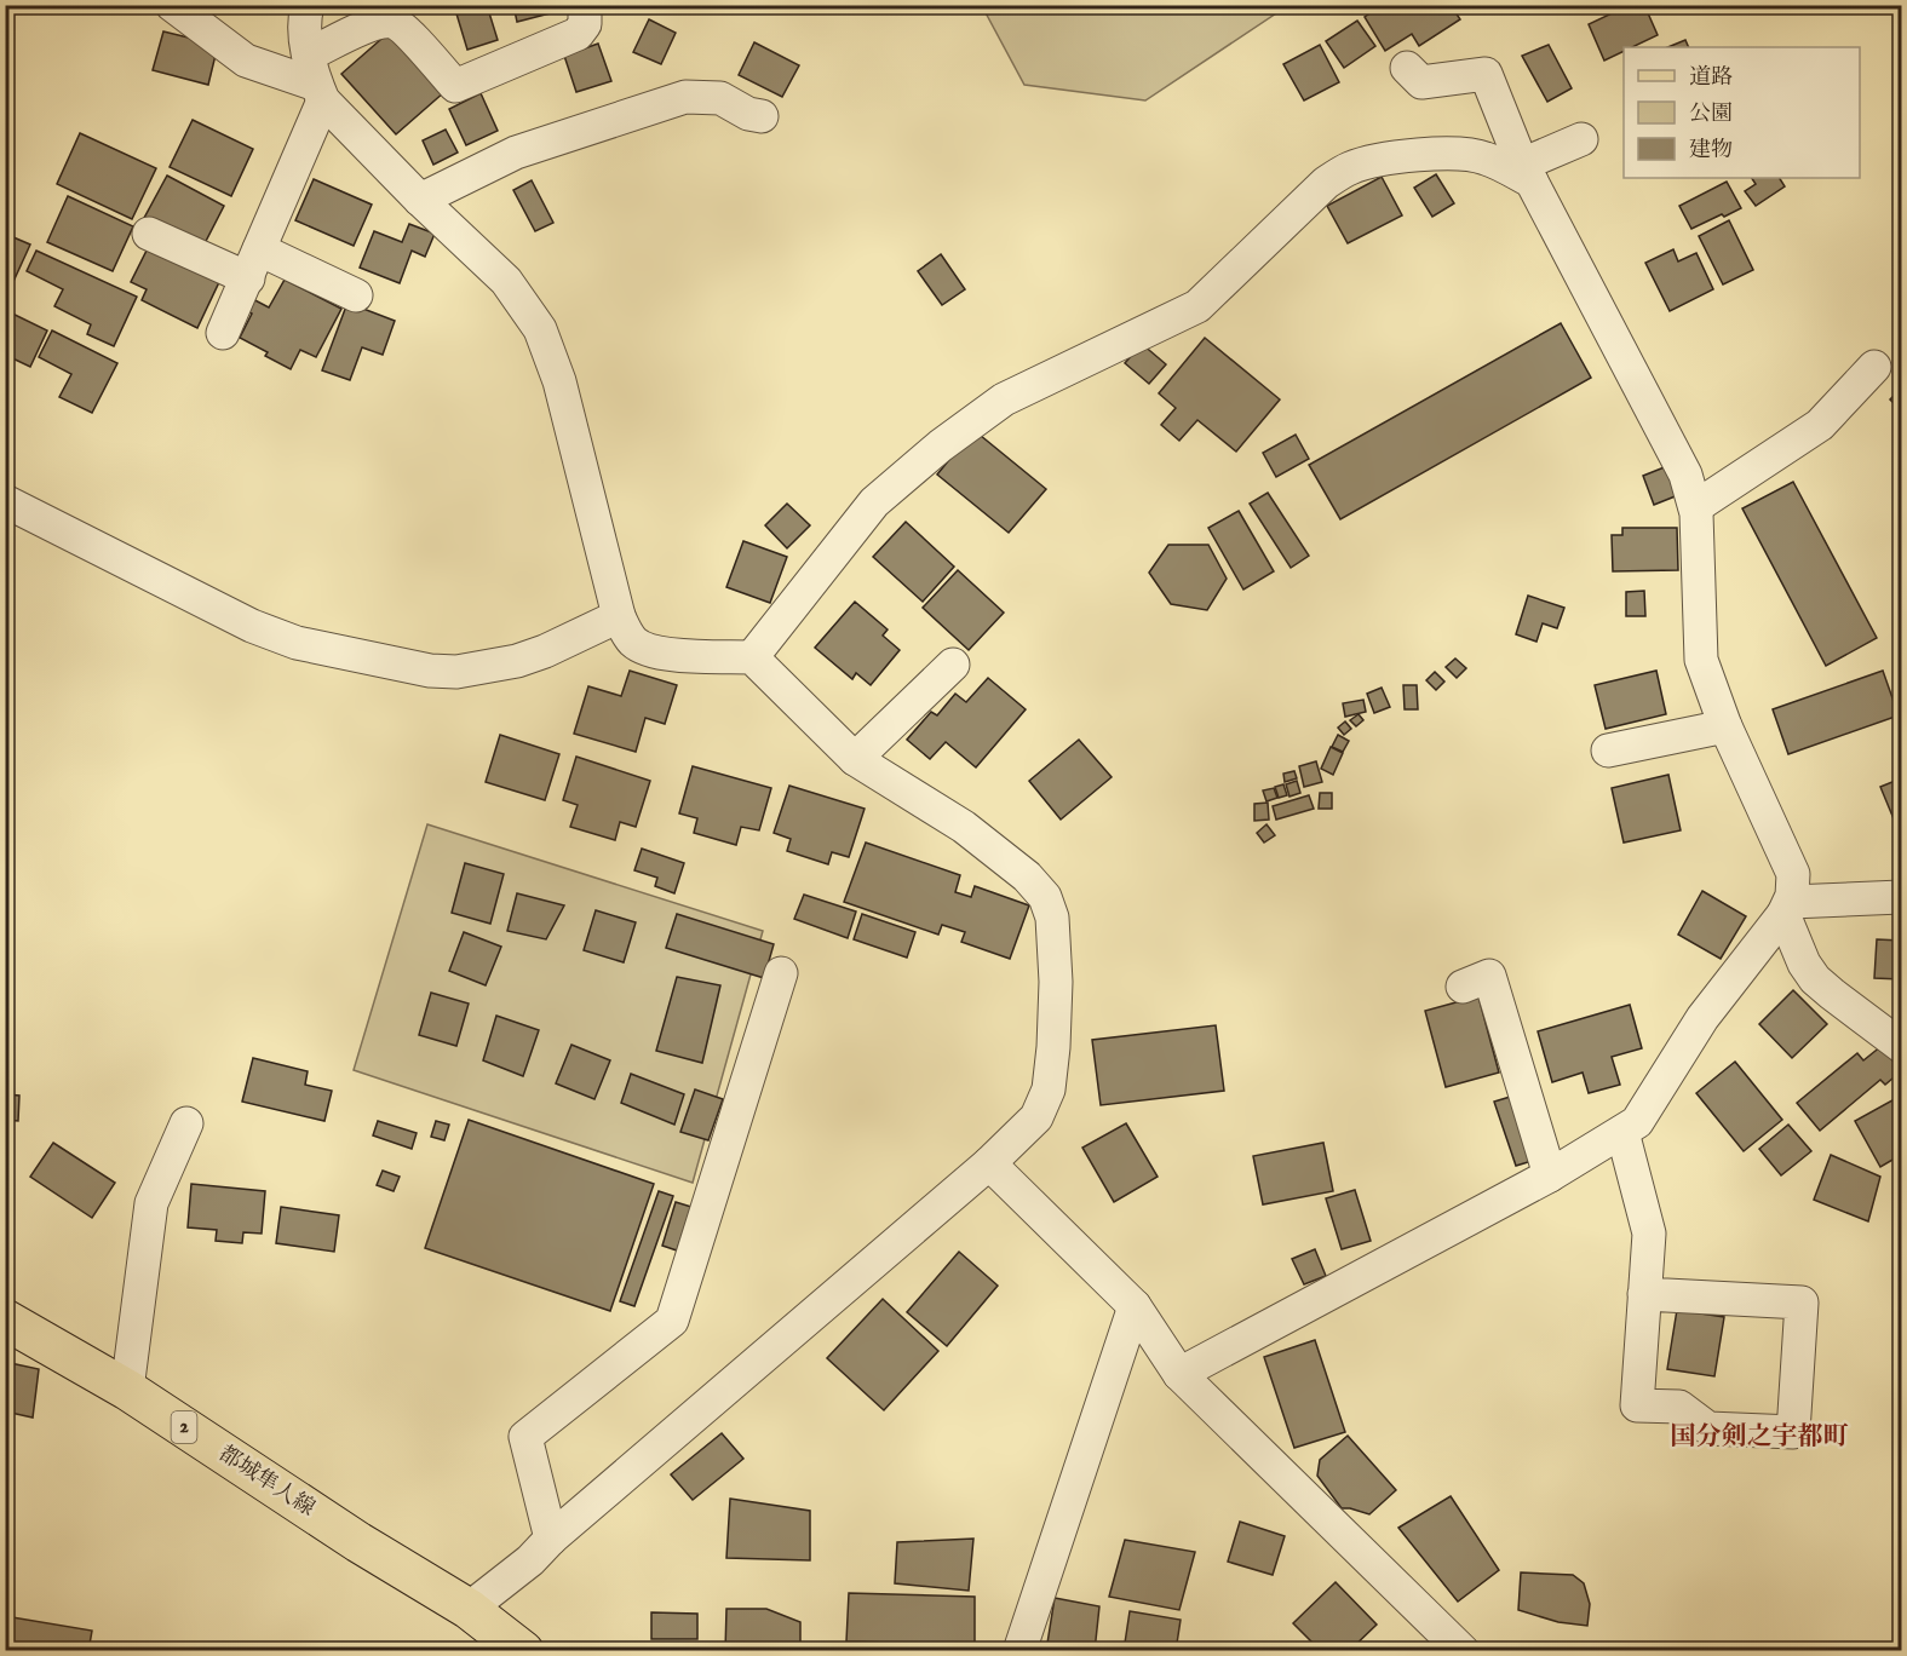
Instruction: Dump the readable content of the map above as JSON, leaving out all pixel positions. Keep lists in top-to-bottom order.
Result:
{
  "streets": {
    "main road": ["2", "都城隼人線"]
  },
  "districts": ["国分剣之宇都町"],
  "legend": ["道路", "公園", "建物"]
}
